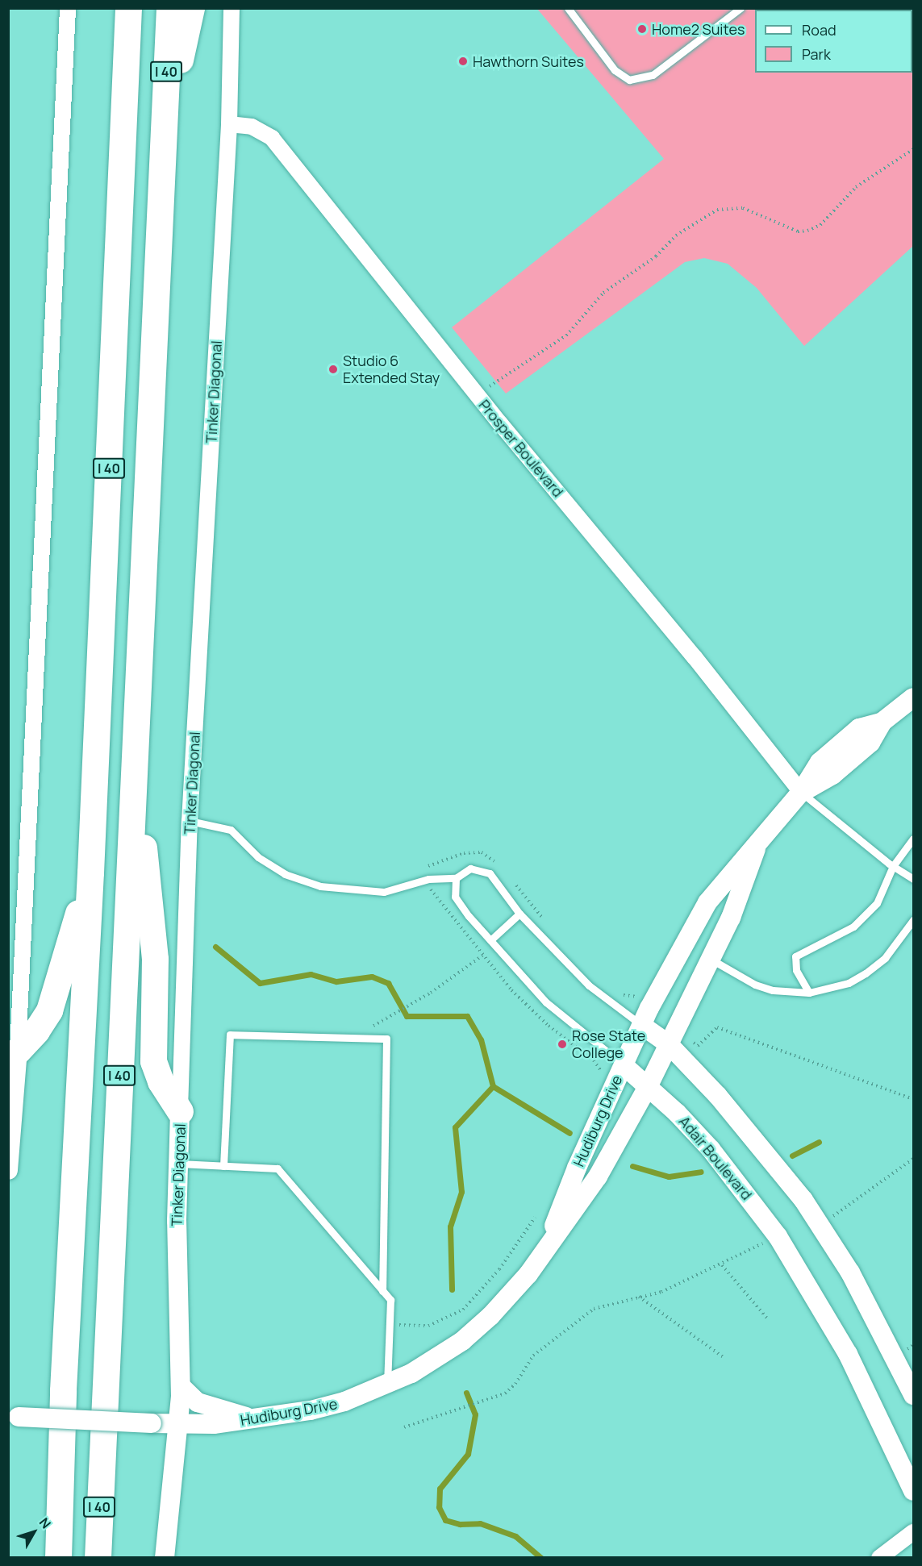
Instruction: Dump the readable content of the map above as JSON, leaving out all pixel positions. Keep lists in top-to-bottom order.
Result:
{
  "streets": {
    "highway": ["I 40"],
    "street": [
      "Tinker Diagonal",
      "Prosper Boulevard",
      "Hudiburg Drive",
      "Adair Boulevard"
    ]
  },
  "crossings": [
    ["Tinker Diagonal", "Prosper Boulevard"],
    ["Tinker Diagonal", "Hudiburg Drive"],
    ["Prosper Boulevard", "Hudiburg Drive"],
    ["Hudiburg Drive", "Adair Boulevard"]
  ],
  "places": [
    "Home2 Suites",
    "Hawthorn Suites",
    "Studio 6 Extended Stay",
    "Rose State College"
  ],
  "legend": ["Road", "Park"],
  "north": "top right"
}
